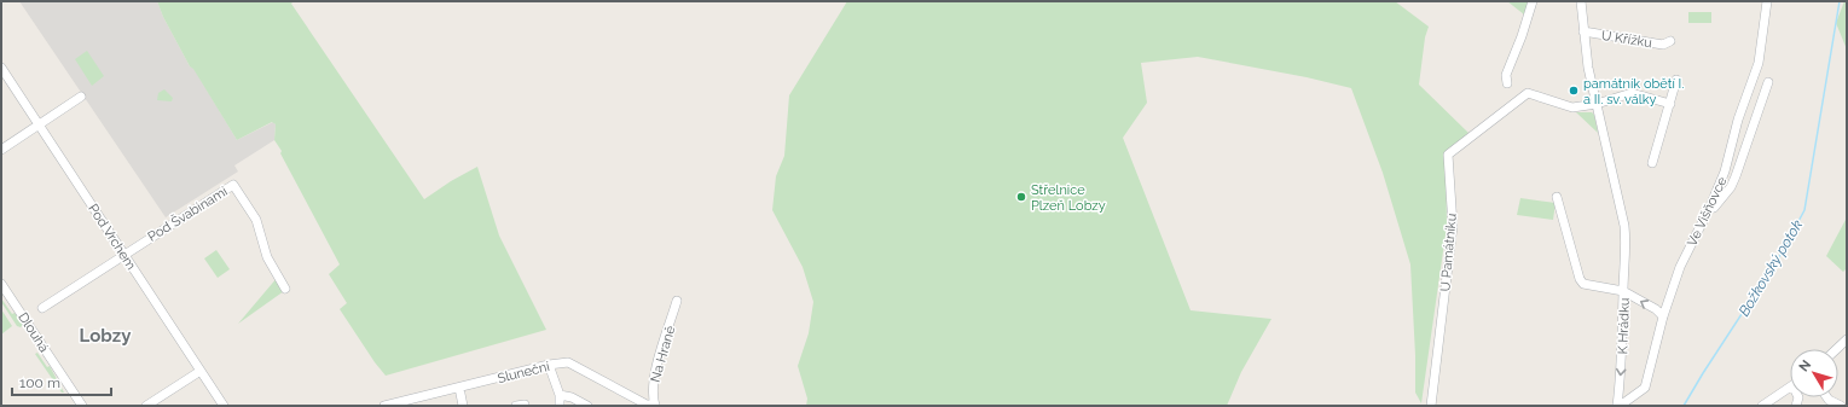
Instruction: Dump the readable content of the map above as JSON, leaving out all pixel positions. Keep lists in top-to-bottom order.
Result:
{
  "streets": {
    "street": [
      "U Křížku",
      "Ve Višňovce",
      "Pod Švabinami",
      "Pod Vrchem",
      "U Památníku",
      "K Hrádku",
      "Dlouhá",
      "Na Hraně",
      "Sluneční"
    ]
  },
  "crossings": [
    ["Ve Višňovce", "K Hrádku"],
    ["Pod Švabinami", "Pod Vrchem"],
    ["Na Hraně", "Sluneční"]
  ],
  "districts": ["Lobzy"],
  "water": ["Božkovský potok"],
  "places": ["památník obětí I. a II. sv. války", "Střelnice Plzeň Lobzy"],
  "scale_bar": "100 m",
  "north": "top left"
}
